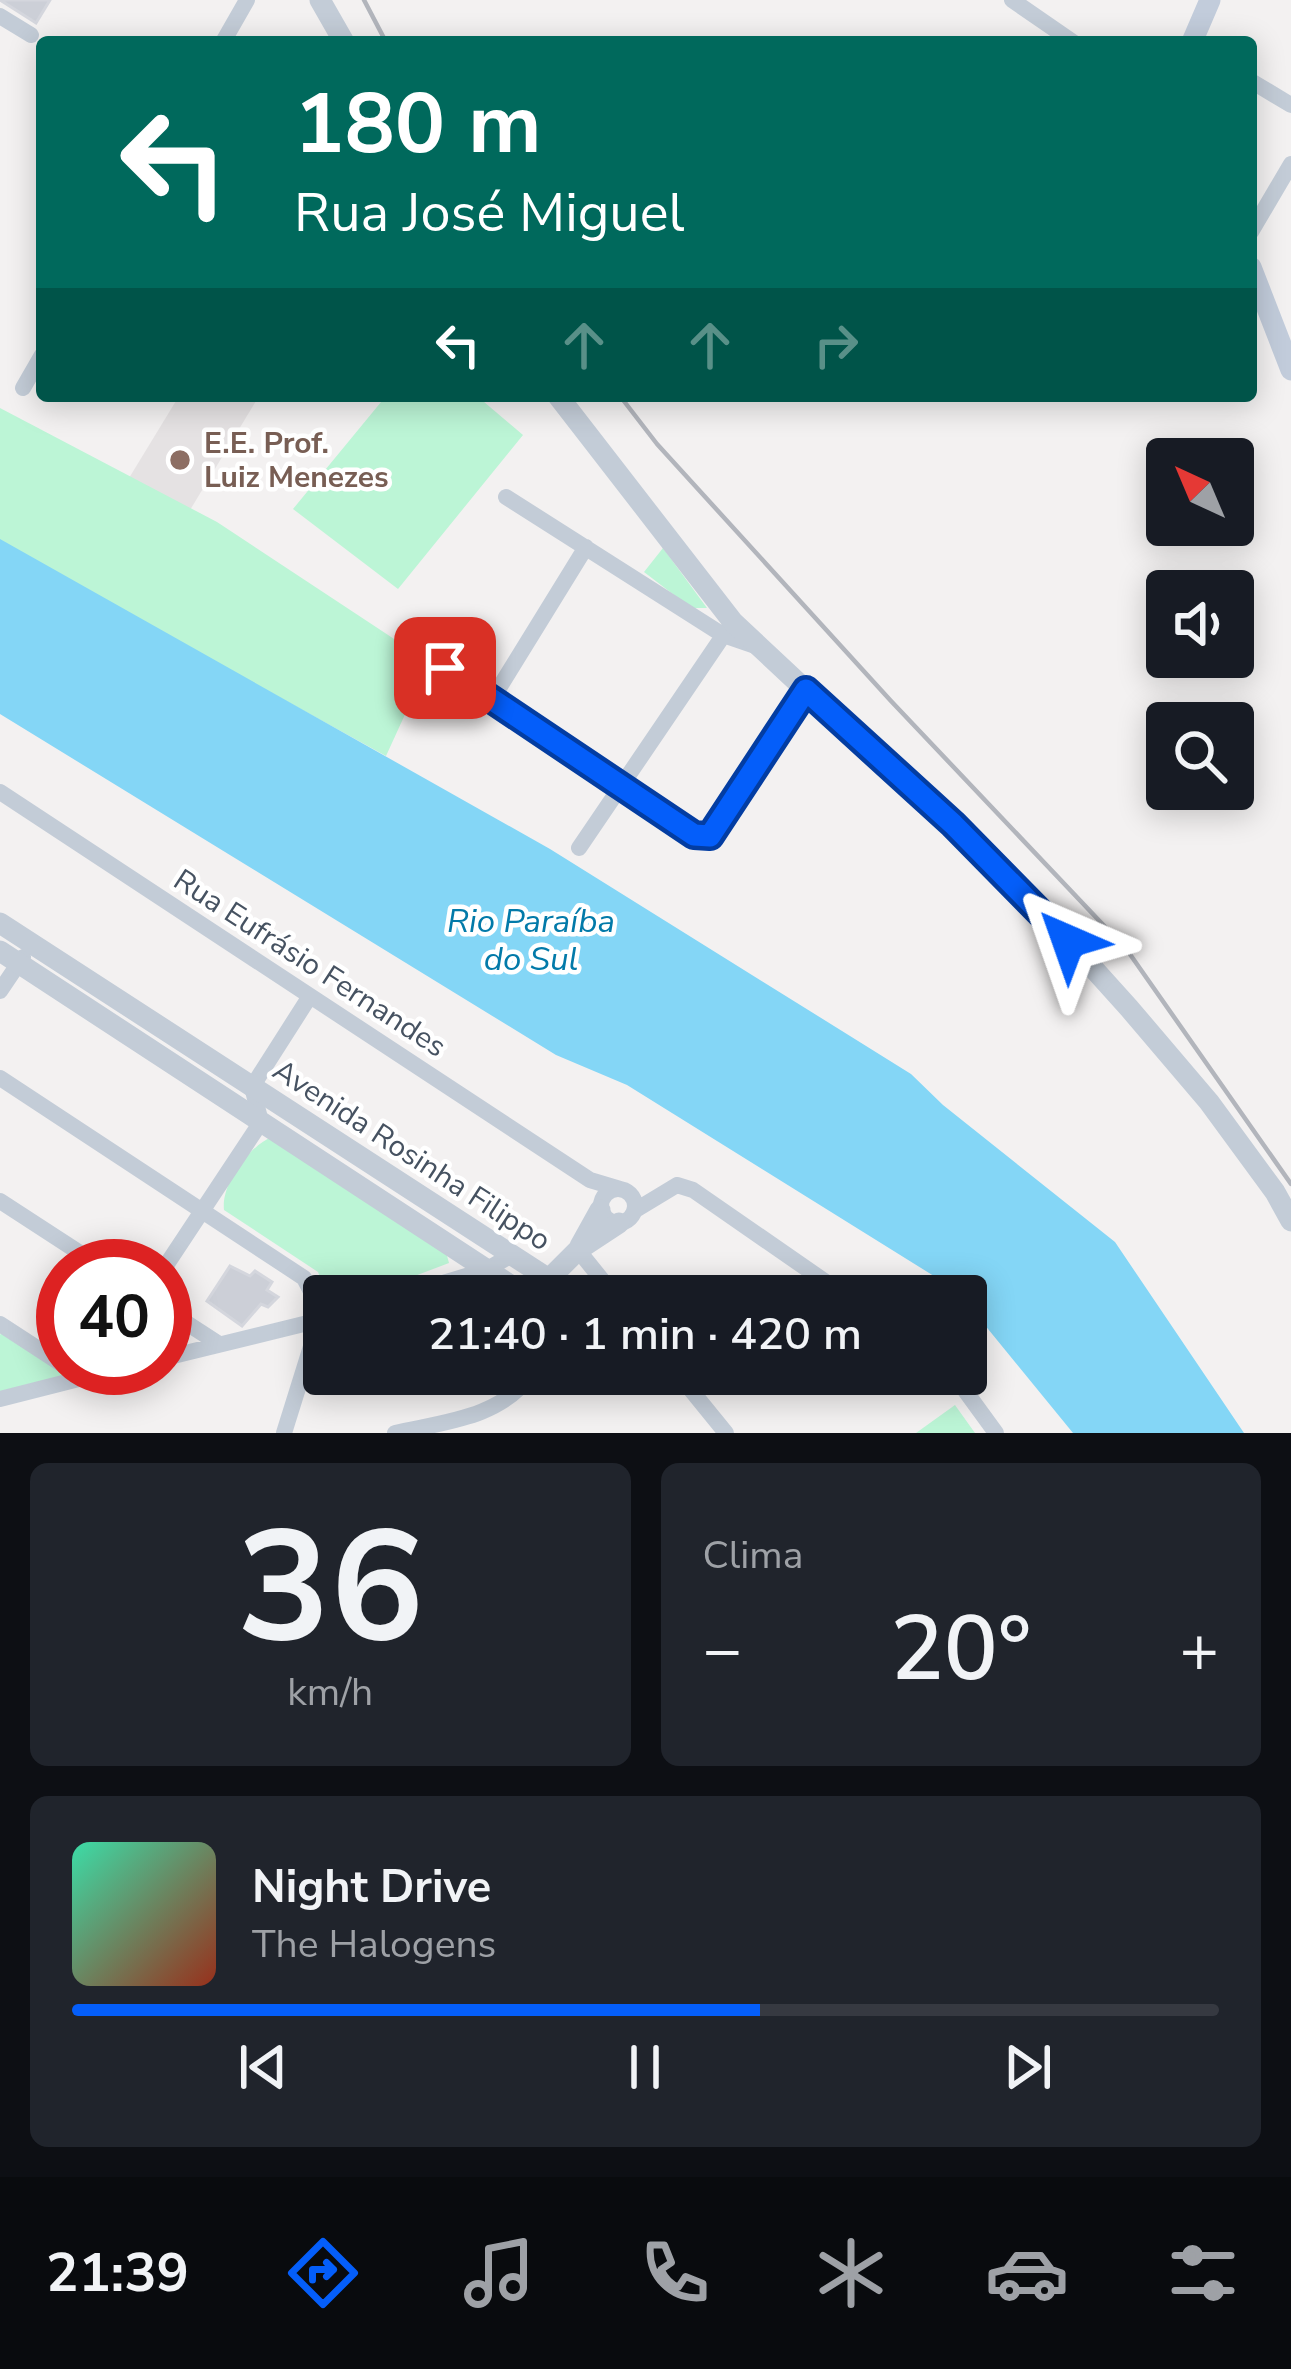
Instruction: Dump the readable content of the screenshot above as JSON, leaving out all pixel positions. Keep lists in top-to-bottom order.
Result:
{
  "streets": {
    "street": ["Rua Eufrásio Fernandes", "Avenida Rosinha Filippo"]
  },
  "water": ["Rio Paraíba do Sul"],
  "places": ["E.E. Prof. Luiz Menezes"],
  "north": "top left",
  "page": {
    "turn": ["180 m", "Rua José Miguel"],
    "limit": "40",
    "trip": "21:40 · 1 min · 420 m",
    "tile": [
      ["36", "km/h"],
      "Clima"
    ],
    "heat": ["−", "20°", "+"],
    "song": ["Night Drive", "The Halogens"],
    "tabs": "21:39"
  }
}
